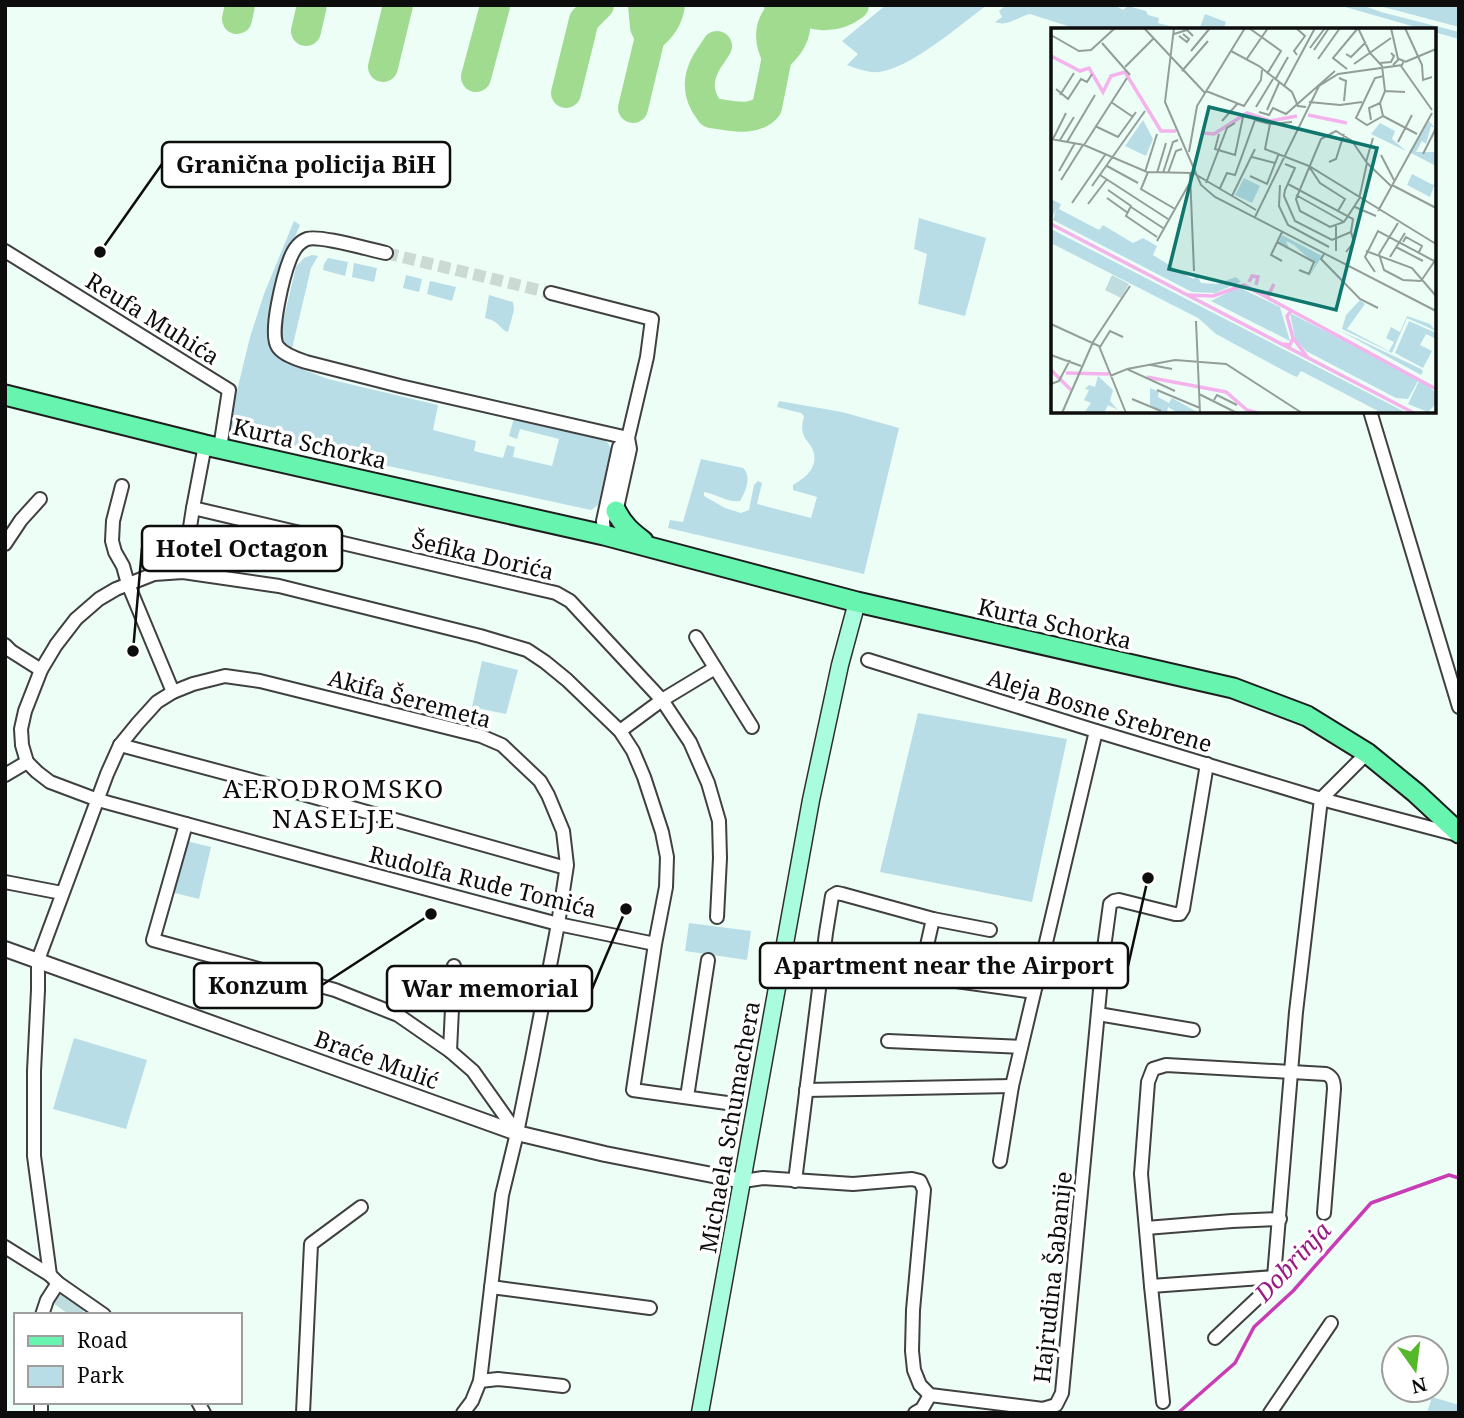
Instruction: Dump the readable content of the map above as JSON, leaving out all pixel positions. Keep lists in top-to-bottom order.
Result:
{
  "streets": {
    "main road": ["Kurta Schorka", "Michaela Schumachera"],
    "street": [
      "Reufa Muhića",
      "Šefika Dorića",
      "Akifa Šeremeta",
      "Aleja Bosne Srebrene",
      "Rudolfa Rude Tomića",
      "Braće Mulić",
      "Hajrudina Šabanije"
    ]
  },
  "crossings": [
    ["Reufa Muhića", "Kurta Schorka"],
    ["Kurta Schorka", "Aleja Bosne Srebrene"],
    ["Kurta Schorka", "Michaela Schumachera"],
    ["Akifa Šeremeta", "Rudolfa Rude Tomića"],
    ["Akifa Šeremeta", "Braće Mulić"],
    ["Aleja Bosne Srebrene", "Hajrudina Šabanije"],
    ["Braće Mulić", "Michaela Schumachera"]
  ],
  "districts": ["AERODROMSKO NASELJE"],
  "water": ["Dobrinja"],
  "places": [
    "Granična policija BiH",
    "Hotel Octagon",
    "Apartment near the Airport",
    "War memorial",
    "Konzum"
  ],
  "legend": ["Road", "Park"],
  "north": "bottom"
}
